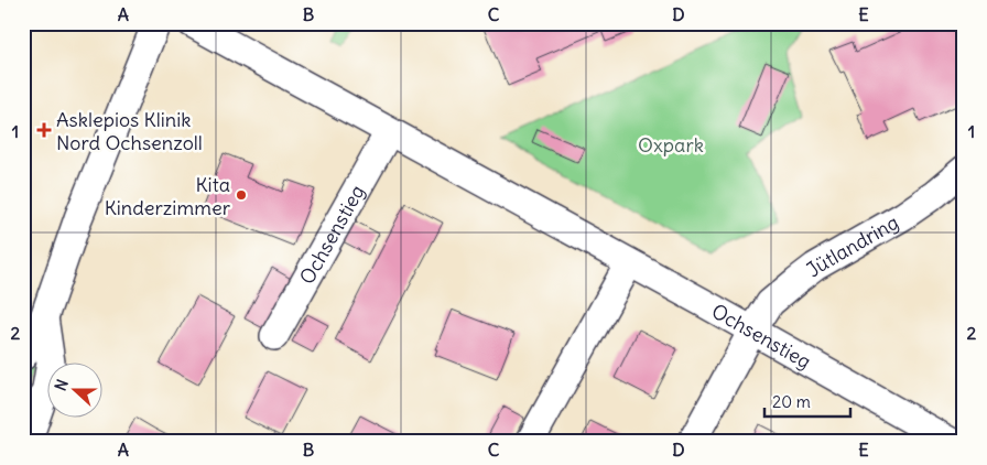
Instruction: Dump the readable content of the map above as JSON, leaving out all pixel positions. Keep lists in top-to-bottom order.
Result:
{
  "streets": {
    "street": ["Ochsenstieg", "Jütlandring"]
  },
  "crossings": [
    ["Ochsenstieg", "Jütlandring"]
  ],
  "parks": ["Oxpark"],
  "places": {
    "health": ["Asklepios Klinik Nord Ochsenzoll"],
    "other": ["Kita Kinderzimmer"]
  },
  "scale_bar": "20 m",
  "north": "left",
  "grid": {
    "columns": [
      "A",
      "B",
      "C",
      "D",
      "E"
    ],
    "rows": ["1", "2"]
  }
}
